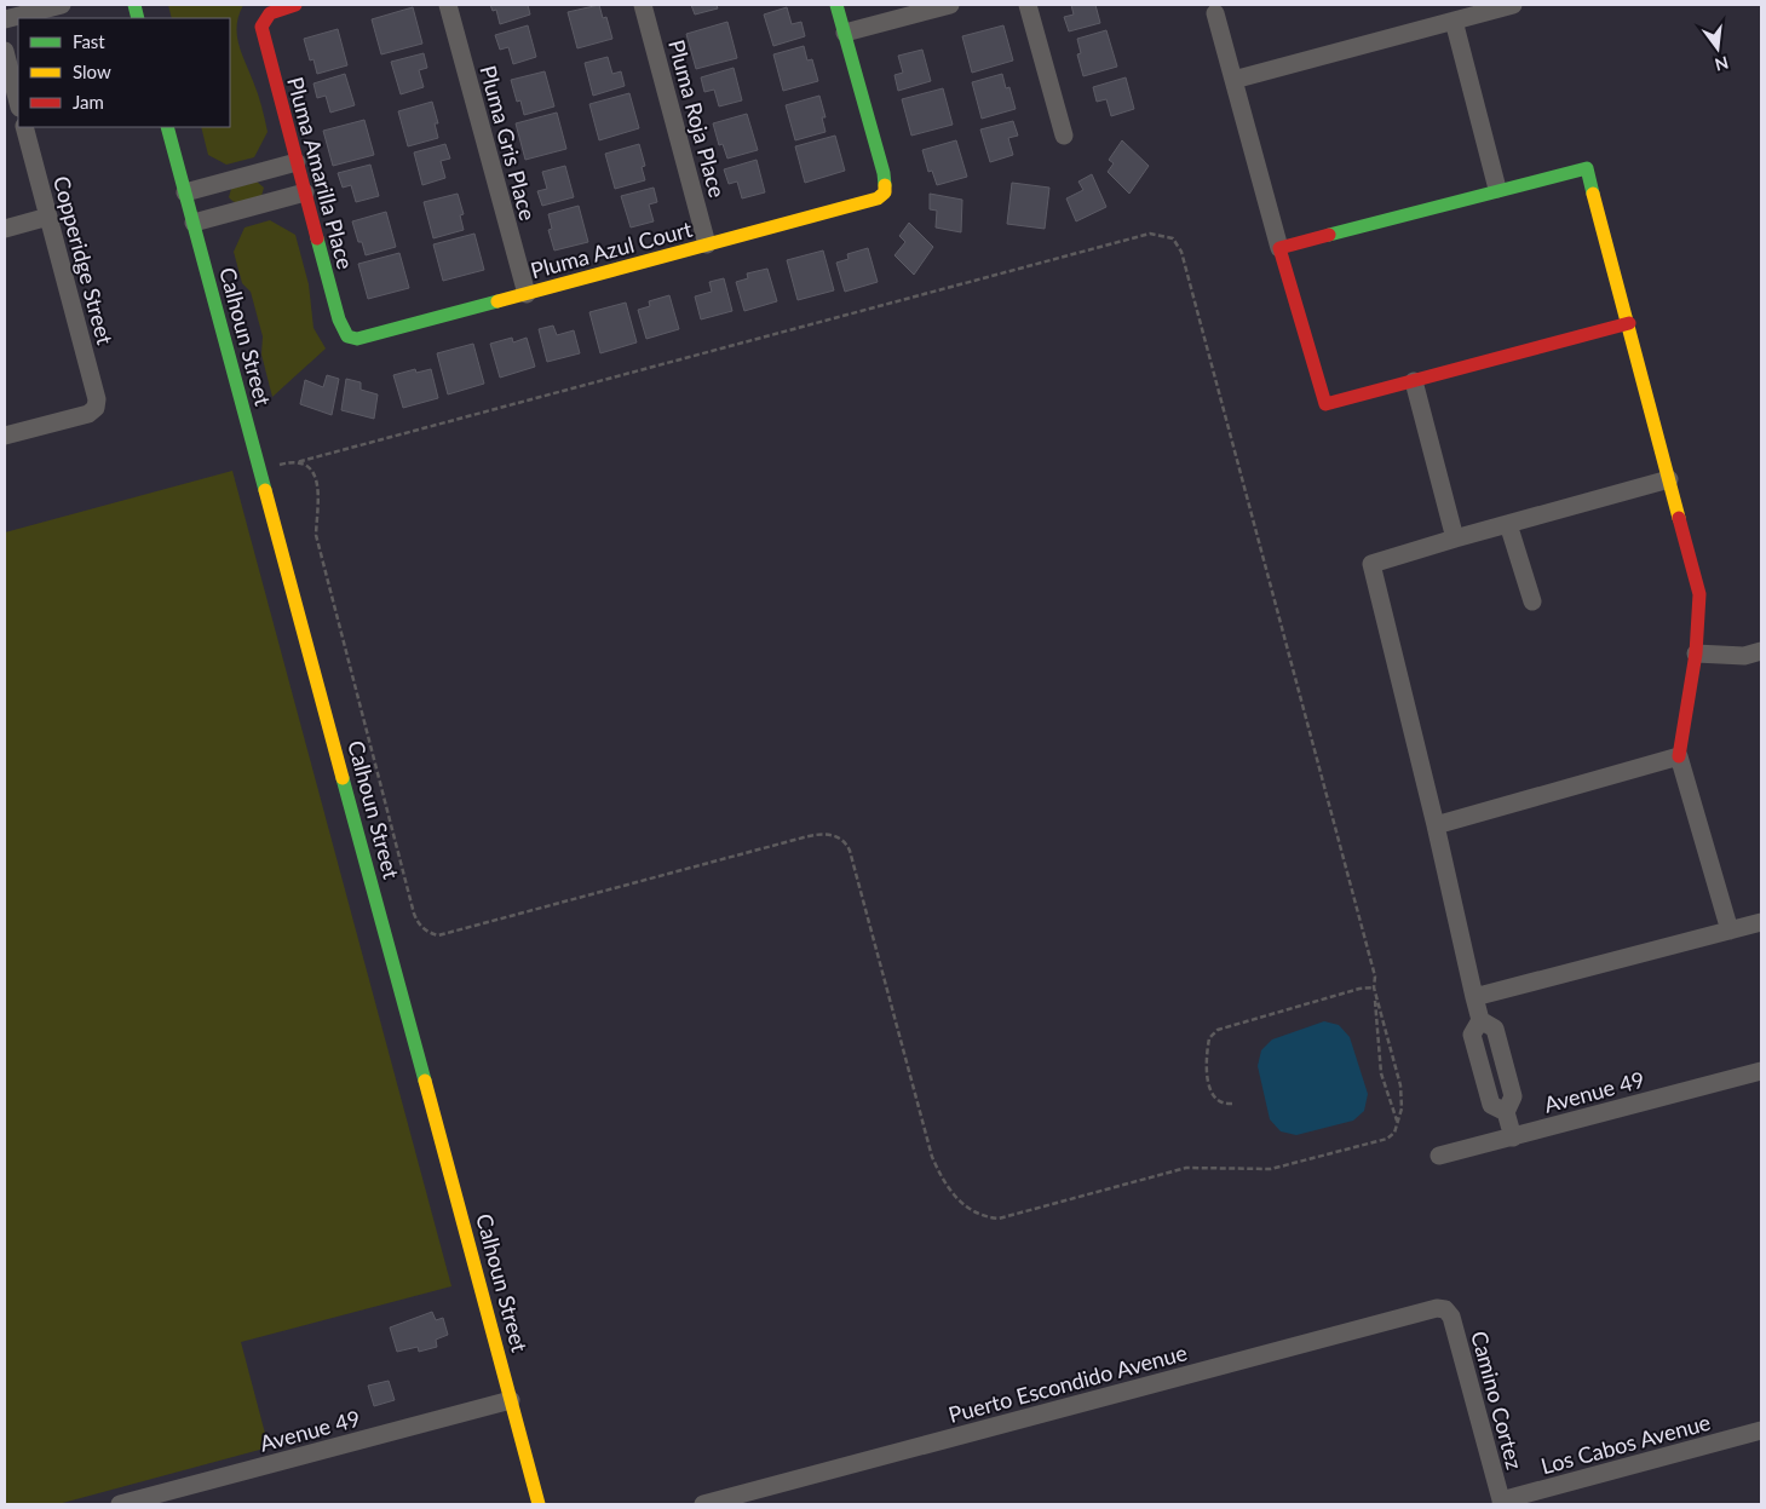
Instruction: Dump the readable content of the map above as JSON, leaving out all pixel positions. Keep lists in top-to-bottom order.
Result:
{
  "streets": {
    "street": [
      "Pluma Roja Place",
      "Pluma Gris Place",
      "Pluma Amarilla Place",
      "Pluma Azul Court",
      "Copperidge Street",
      "Calhoun Street",
      "Avenue 49",
      "Puerto Escondido Avenue",
      "Camino Cortez",
      "Los Cabos Avenue"
    ]
  },
  "crossings": [
    ["Pluma Roja Place", "Pluma Azul Court"],
    ["Pluma Gris Place", "Pluma Azul Court"],
    ["Pluma Amarilla Place", "Pluma Azul Court"],
    ["Calhoun Street", "Avenue 49"],
    ["Puerto Escondido Avenue", "Camino Cortez"],
    ["Camino Cortez", "Los Cabos Avenue"]
  ],
  "legend": ["Fast", "Slow", "Jam"],
  "north": "bottom"
}
